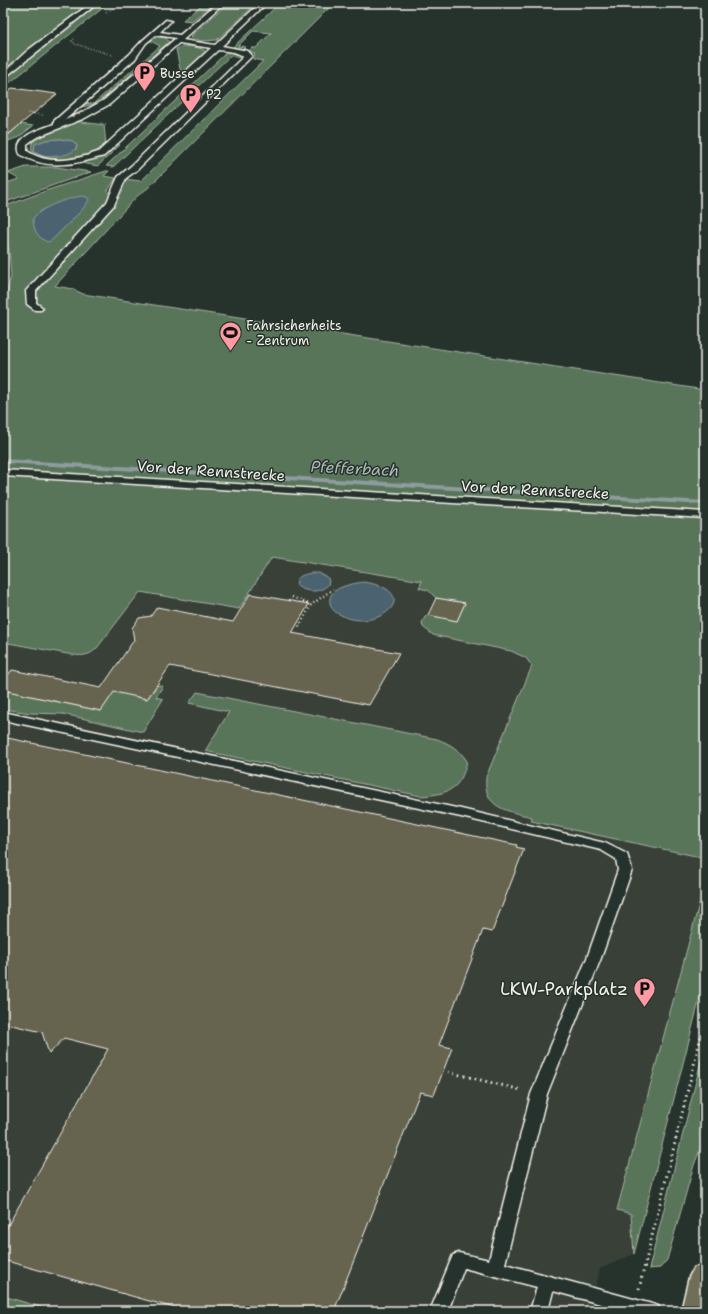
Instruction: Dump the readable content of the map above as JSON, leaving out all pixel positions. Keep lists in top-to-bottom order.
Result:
{
  "streets": {
    "lane": ["Vor der Rennstrecke"]
  },
  "water": ["Pfefferbach"],
  "places": {
    "parking": ["Busse", "P2", "LKW-Parkplatz"],
    "sports": ["Fahrsicherheits - Zentrum"]
  }
}
